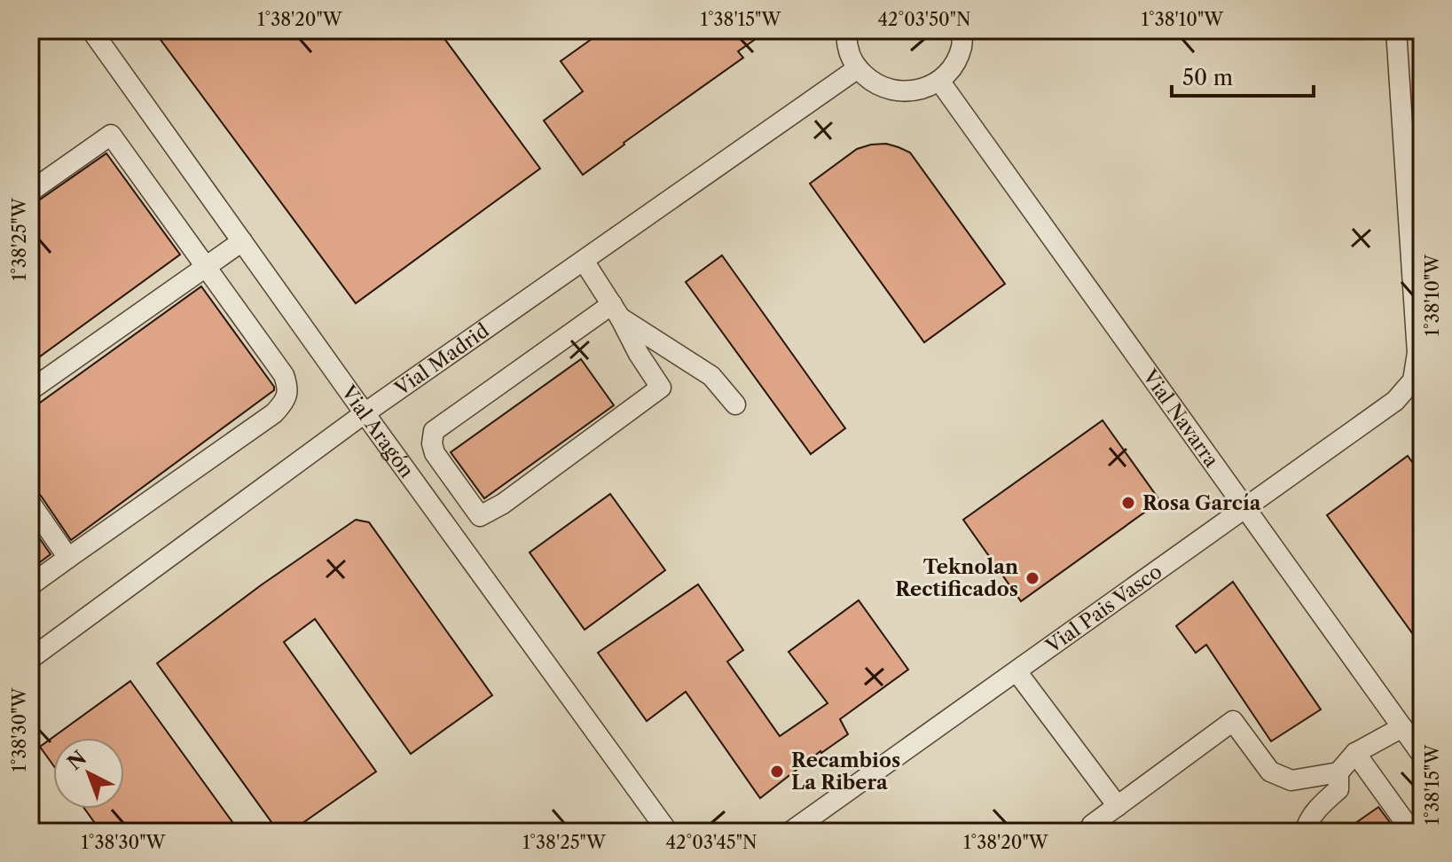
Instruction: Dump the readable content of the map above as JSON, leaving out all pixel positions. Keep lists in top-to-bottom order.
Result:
{
  "streets": {
    "street": [
      "Vial Madrid",
      "Vial Navarra",
      "Vial Aragón",
      "Vial Pais Vasco"
    ]
  },
  "crossings": [
    ["Vial Madrid", "Vial Aragón"],
    ["Vial Navarra", "Vial Pais Vasco"]
  ],
  "places": ["Rosa García", "Teknolan Rectificados", "Recambios La Ribera"],
  "scale_bar": "50 m",
  "north": "top left",
  "coordinates": [
    "1°38'20\"W",
    "1°38'15\"W",
    "42°03'50\"N",
    "1°38'10\"W",
    "1°38'25\"W",
    "1°38'30\"W",
    "42°03'45\"N"
  ]
}
